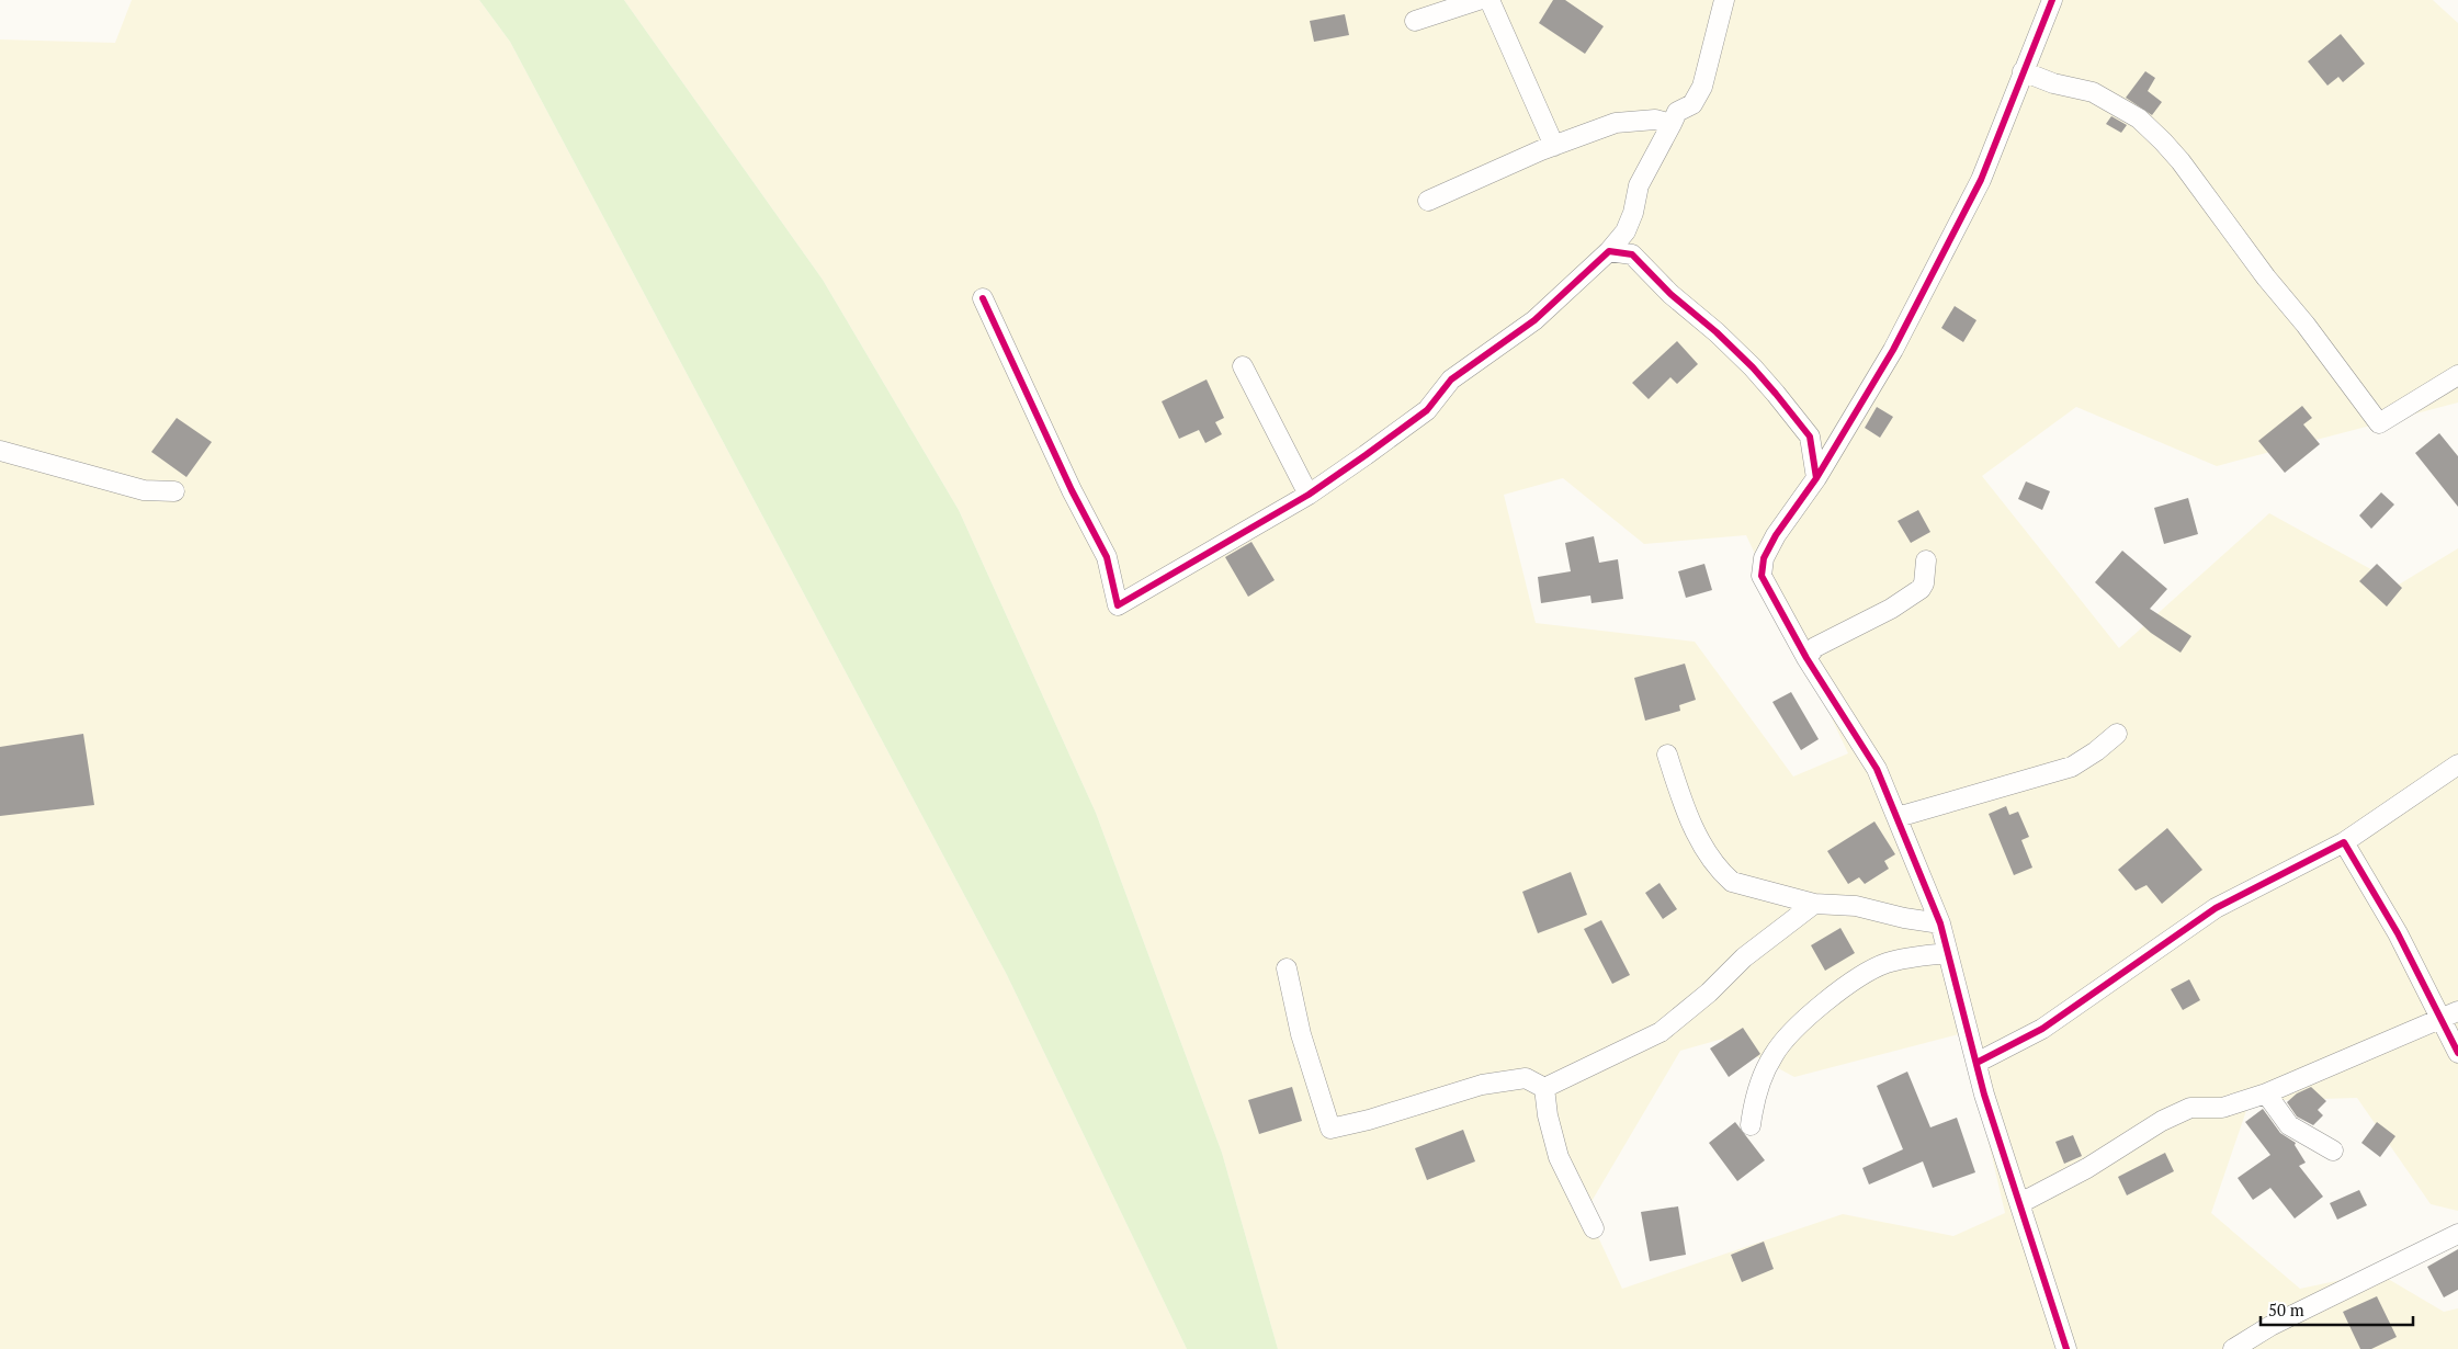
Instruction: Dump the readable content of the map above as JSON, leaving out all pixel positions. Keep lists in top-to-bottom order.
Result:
{
  "scale_bar": "50 m"
}
